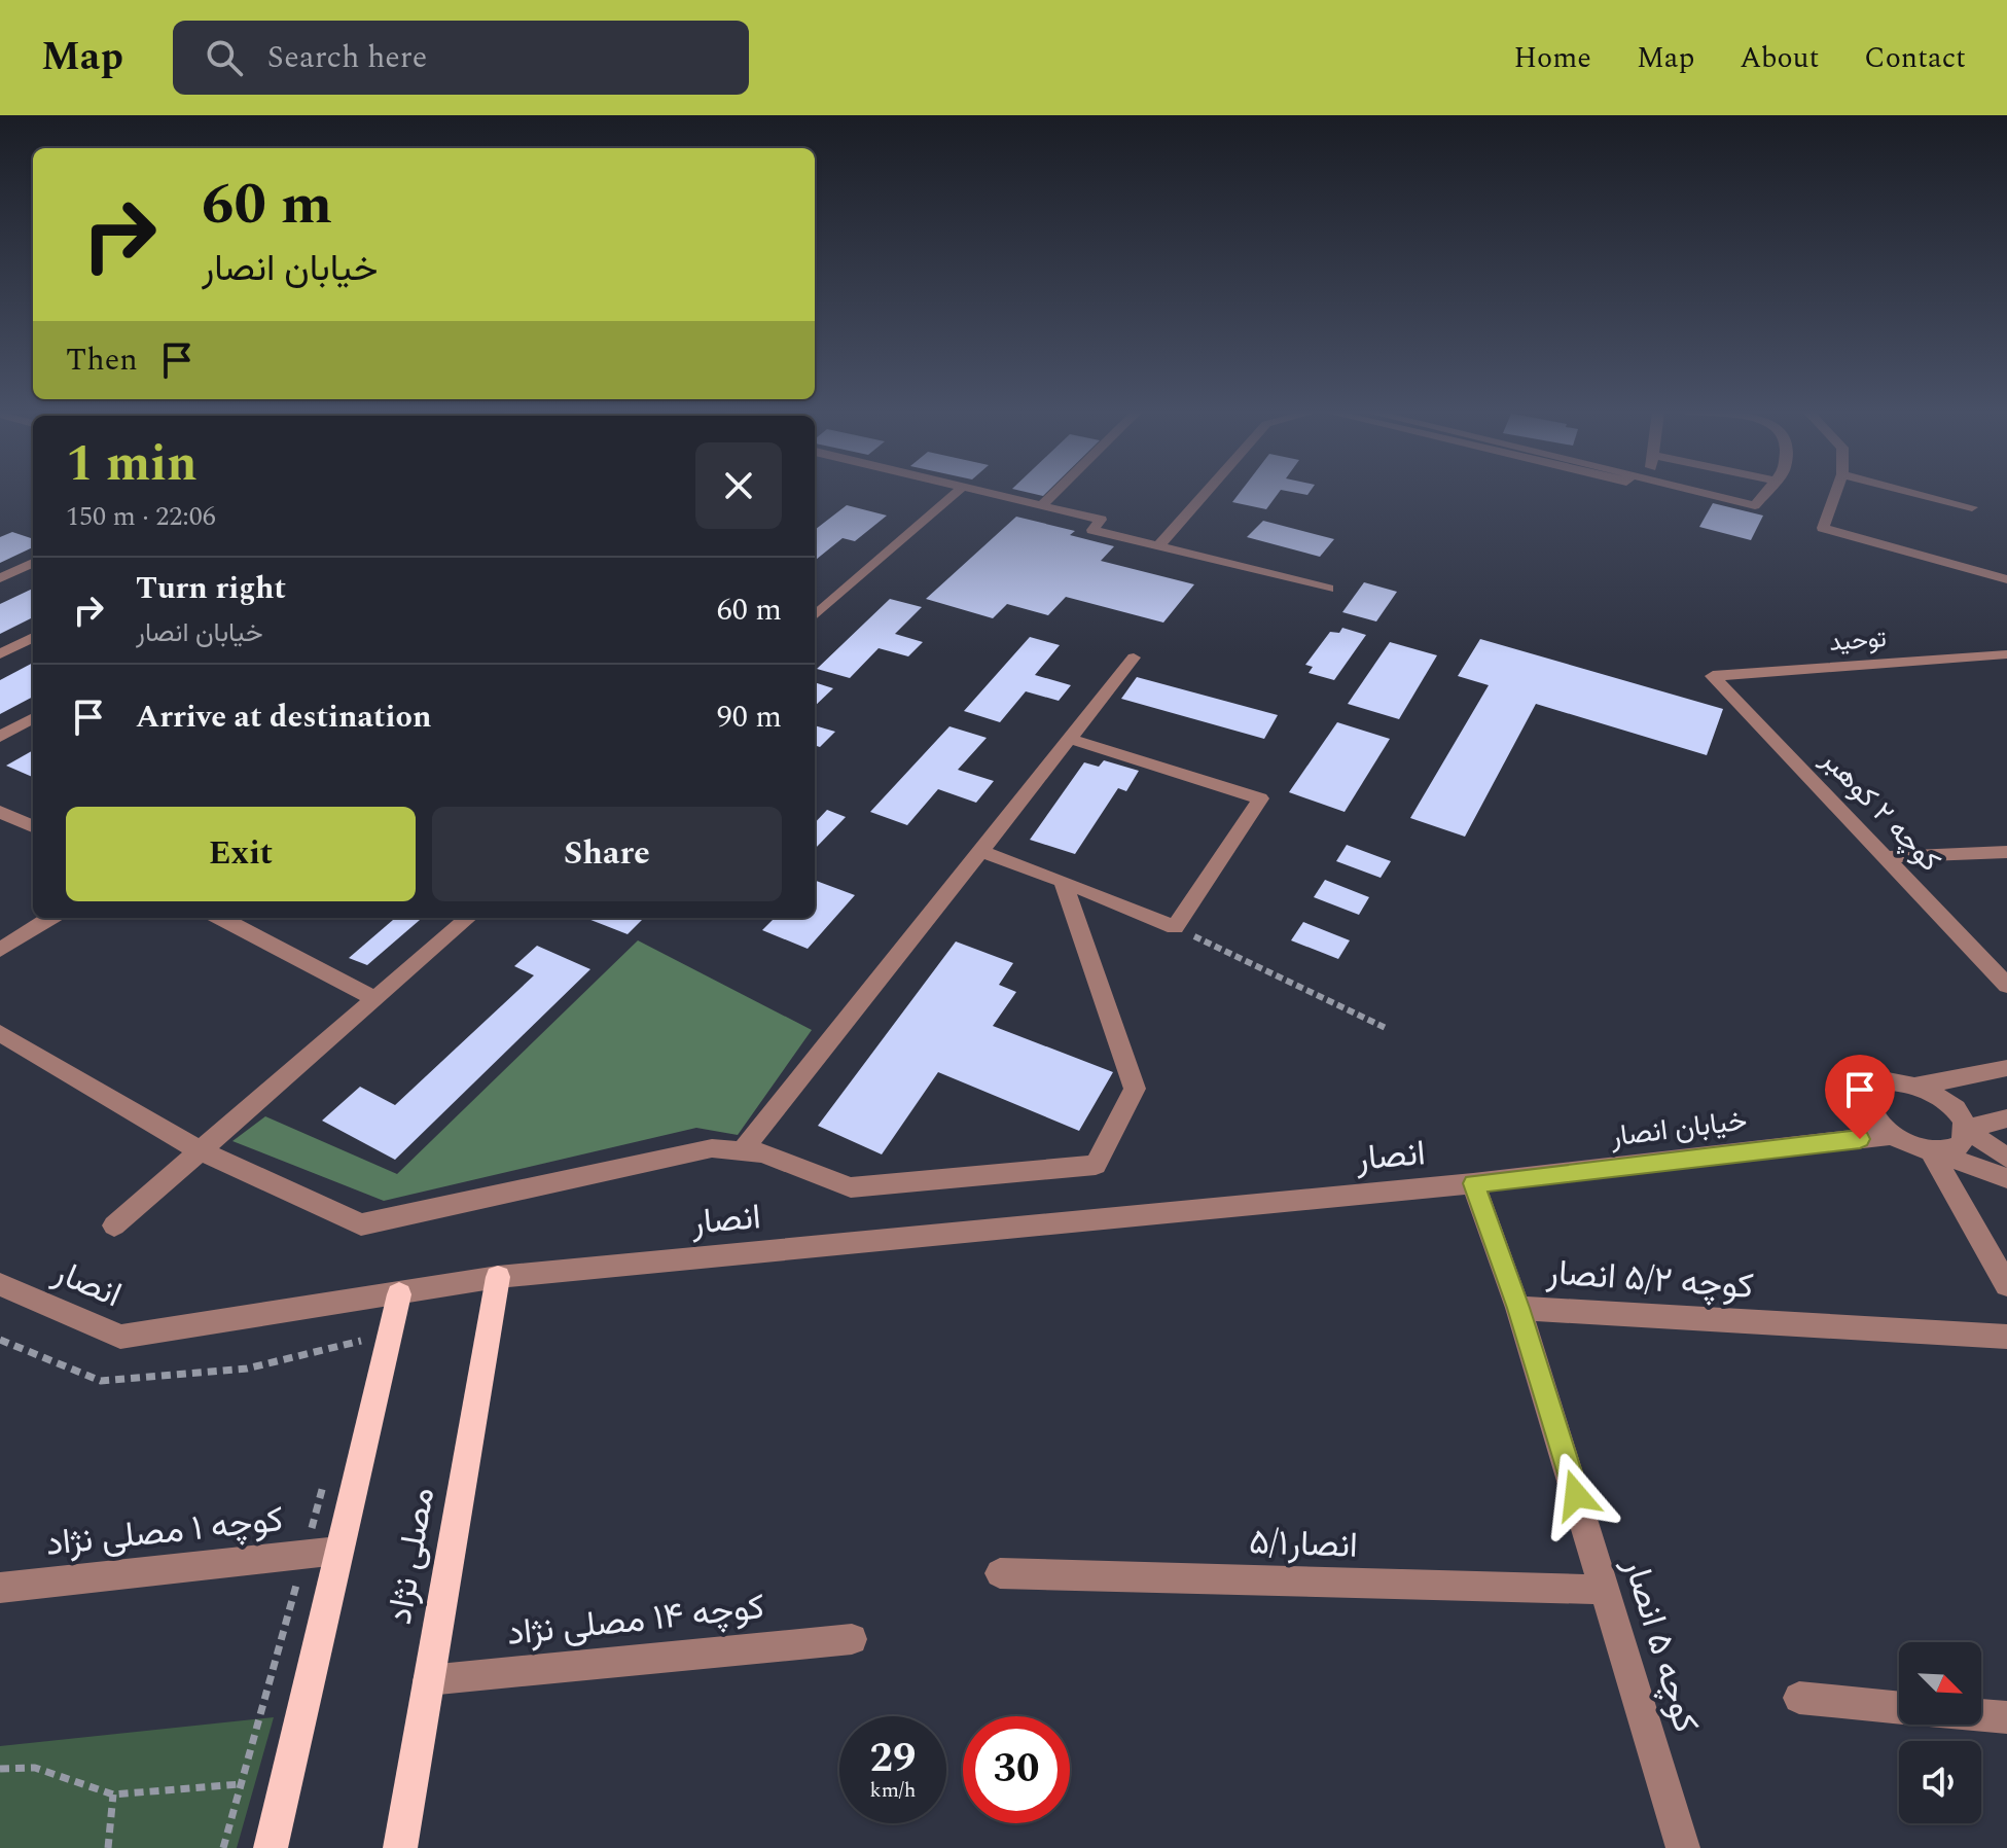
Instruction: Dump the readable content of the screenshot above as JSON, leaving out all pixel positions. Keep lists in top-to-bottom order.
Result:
{
  "streets": {
    "main road": ["مصلی نژاد"],
    "street": [
      "توحید",
      "کوچه ۲ کوهبر",
      "خیابان انصار",
      "انصار",
      "کوچه ۵/۲ انصار",
      "کوچه ۱ مصلی نژاد",
      "انصار۵/۱",
      "کوچه ۱۴ مصلی نژاد",
      "کوچه ۵ انصار"
    ]
  },
  "crossings": [
    ["توحید", "کوچه ۲ کوهبر"],
    ["خیابان انصار", "انصار"],
    ["خیابان انصار", "کوچه ۵ انصار"],
    ["انصار", "مصلی نژاد"],
    ["انصار", "کوچه ۵ انصار"],
    ["کوچه ۵/۲ انصار", "کوچه ۵ انصار"],
    ["انصار۵/۱", "کوچه ۵ انصار"],
    ["مصلی نژاد", "کوچه ۱۴ مصلی نژاد"]
  ],
  "north": "bottom right",
  "page": {
    "header": "Map",
    "search": "Search here",
    "nav": [
      "Home",
      "Map",
      "About",
      "Contact"
    ],
    "turn": ["60 m", "خیابان انصار"],
    "then": "Then",
    "heading": ["1 min", "150 m · 22:06"],
    "list": [
      {
        "name": "Turn right",
        "note": "خیابان انصار",
        "value": "60 m"
      },
      {
        "name": "Arrive at destination",
        "value": "90 m"
      }
    ],
    "buttons": ["Exit", "Share"],
    "speed": "29 km/h",
    "limit": "30"
  }
}
